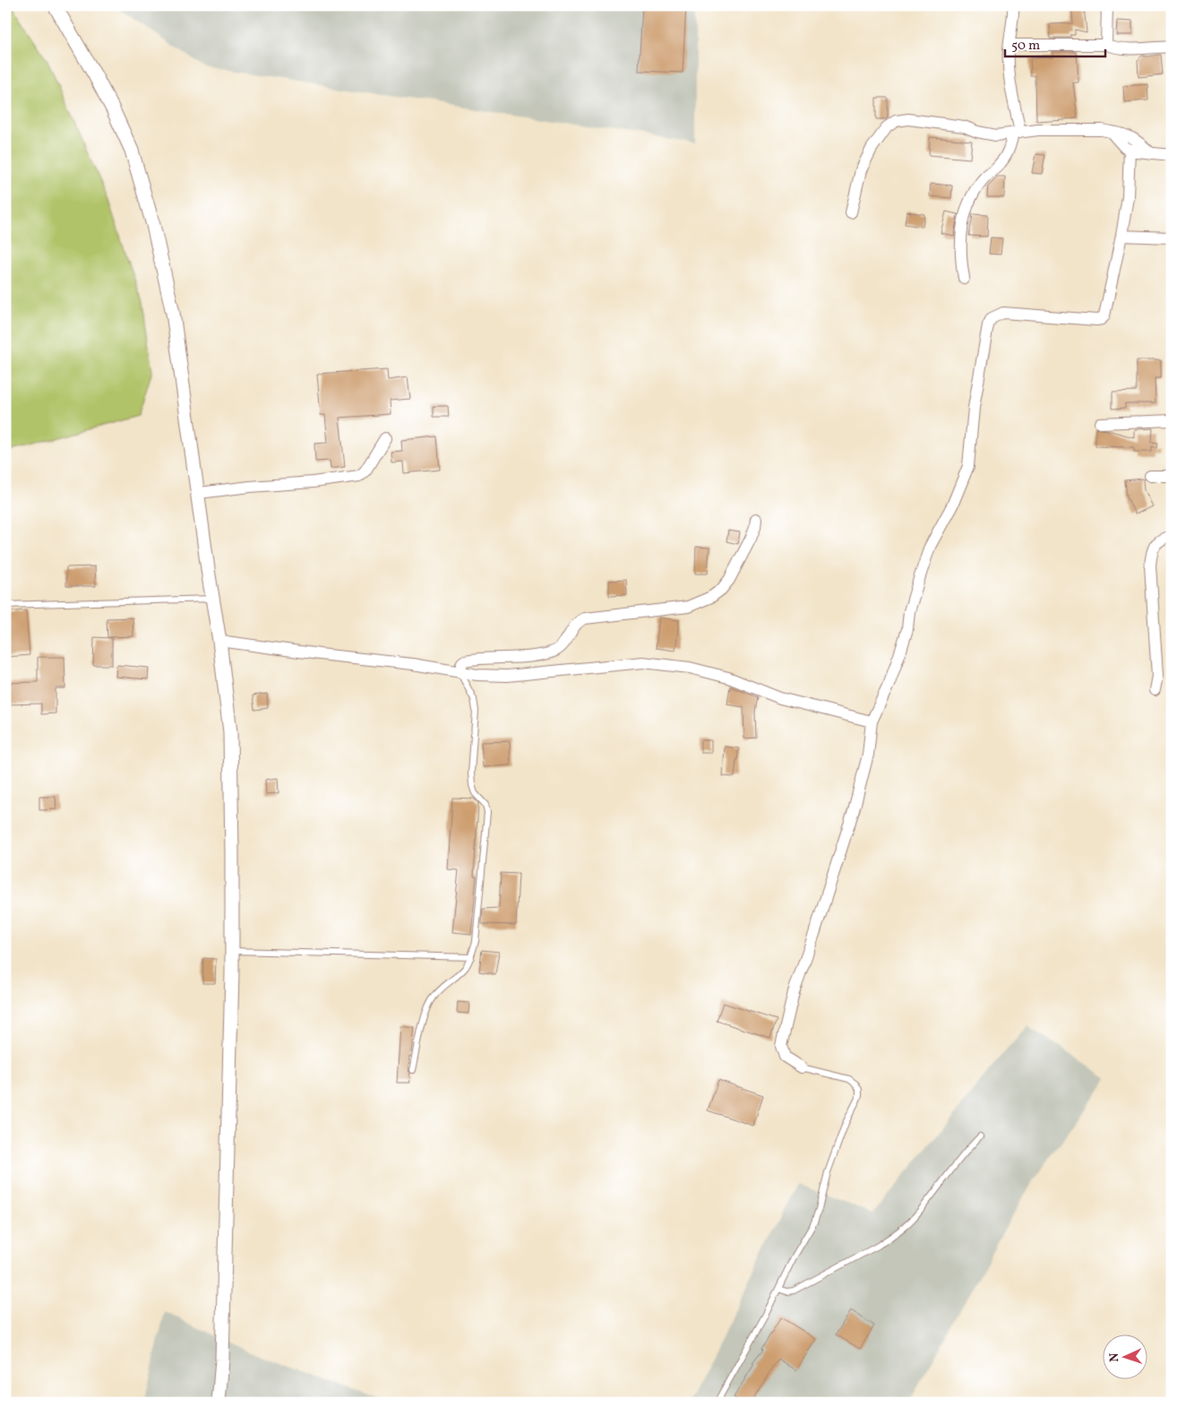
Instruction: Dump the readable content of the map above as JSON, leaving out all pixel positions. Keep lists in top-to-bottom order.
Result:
{
  "scale_bar": "50 m",
  "north": "left"
}
